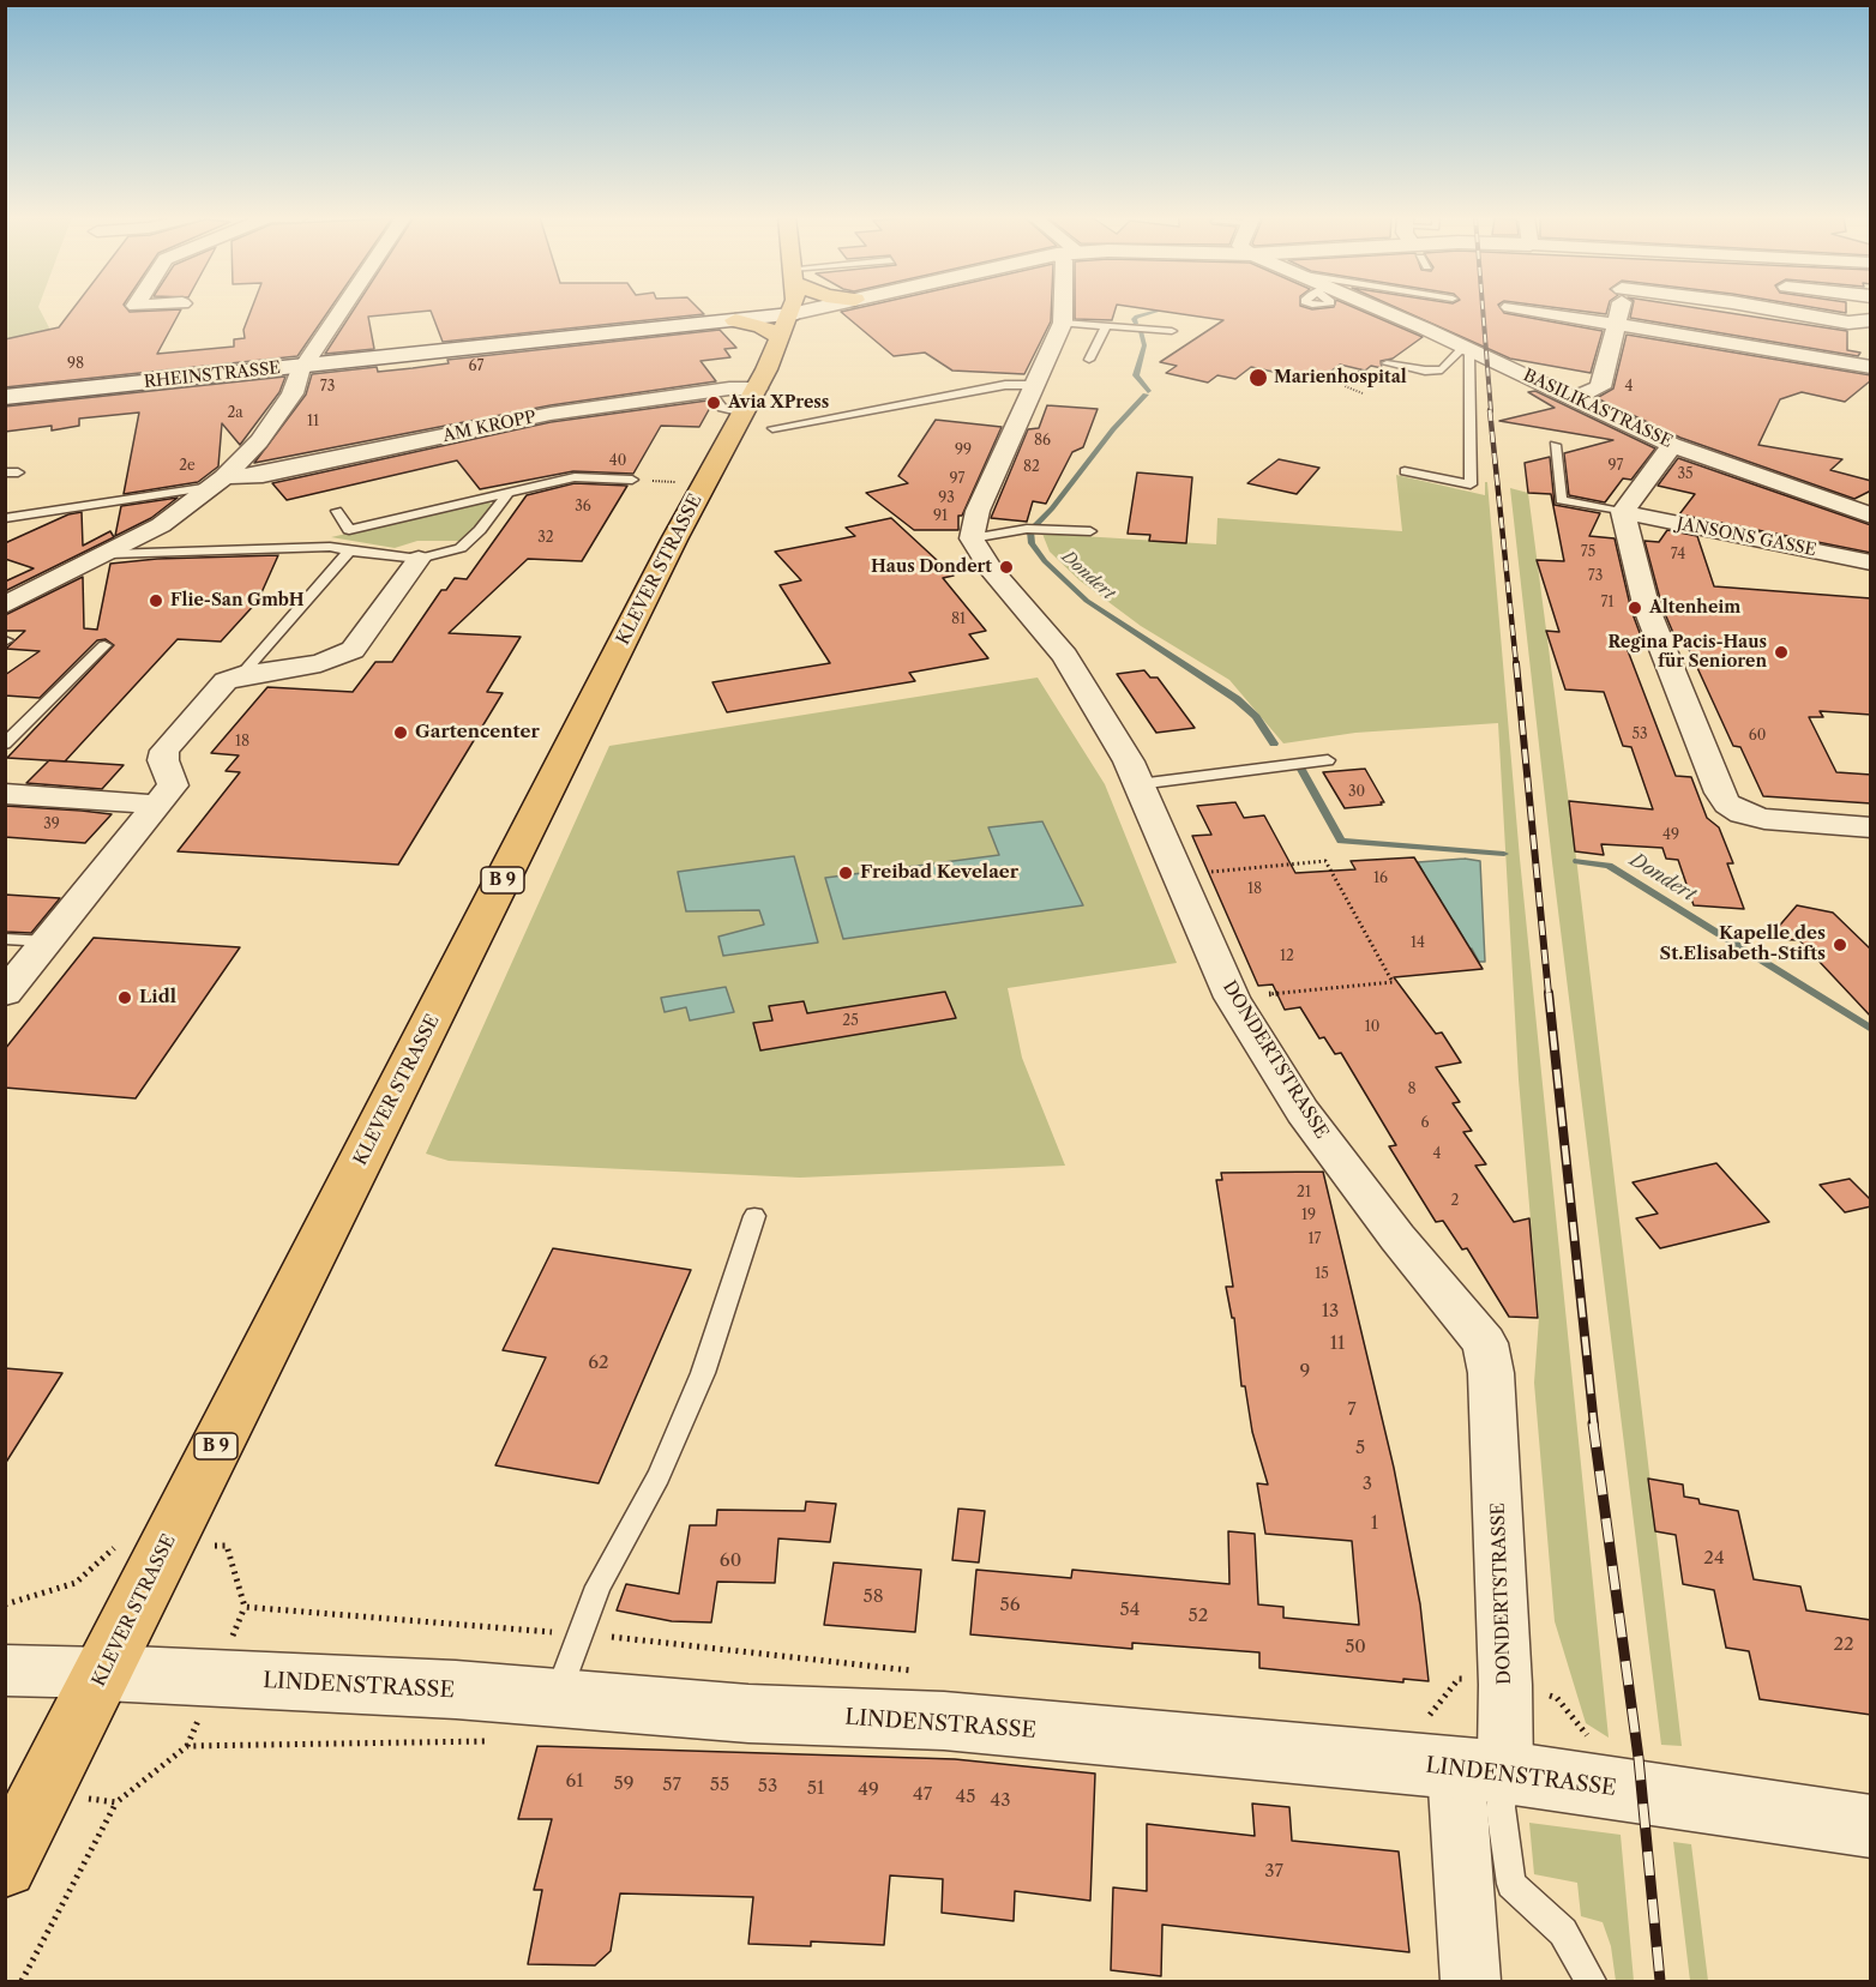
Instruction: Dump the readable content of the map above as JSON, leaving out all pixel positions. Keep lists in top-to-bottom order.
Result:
{
  "streets": {
    "main road": ["KLEVER STRASSE", "B 9"],
    "street": [
      "RHEINSTRASSE",
      "BASILIKASTRASSE",
      "AM KROPP",
      "JANSONS GASSE",
      "DONDERTSTRASSE",
      "LINDENSTRASSE"
    ]
  },
  "crossings": [
    ["RHEINSTRASSE", "KLEVER STRASSE"],
    ["RHEINSTRASSE", "B 9"],
    ["AM KROPP", "KLEVER STRASSE"],
    ["KLEVER STRASSE", "B 9"],
    ["KLEVER STRASSE", "LINDENSTRASSE"],
    ["DONDERTSTRASSE", "LINDENSTRASSE"]
  ],
  "water": ["Dondert"],
  "places": [
    "Marienhospital",
    "Avia XPress",
    "Haus Dondert",
    "Flie-San GmbH",
    "Altenheim",
    "Regina Pacis-Haus für Senioren",
    "Gartencenter",
    "Freibad Kevelaer",
    "Kapelle des St.Elisabeth-Stifts",
    "Lidl"
  ],
  "house_numbers": [
    "98",
    "67",
    "73",
    "4",
    "2a",
    "11",
    "86",
    "99",
    "40",
    "2e",
    "97",
    "82",
    "35",
    "97",
    "93",
    "36",
    "91",
    "32",
    "75",
    "74",
    "73",
    "71",
    "81",
    "53",
    "60",
    "18",
    "30",
    "39",
    "49",
    "16",
    "18",
    "14",
    "12",
    "25",
    "10",
    "8",
    "6",
    "4",
    "21",
    "2",
    "19",
    "17",
    "15",
    "13",
    "11",
    "62",
    "9",
    "7",
    "5",
    "3",
    "1",
    "24",
    "60",
    "58",
    "56",
    "54",
    "52",
    "22",
    "50",
    "61",
    "59",
    "57",
    "55",
    "53",
    "51",
    "49",
    "47",
    "45",
    "43",
    "37"
  ]
}
